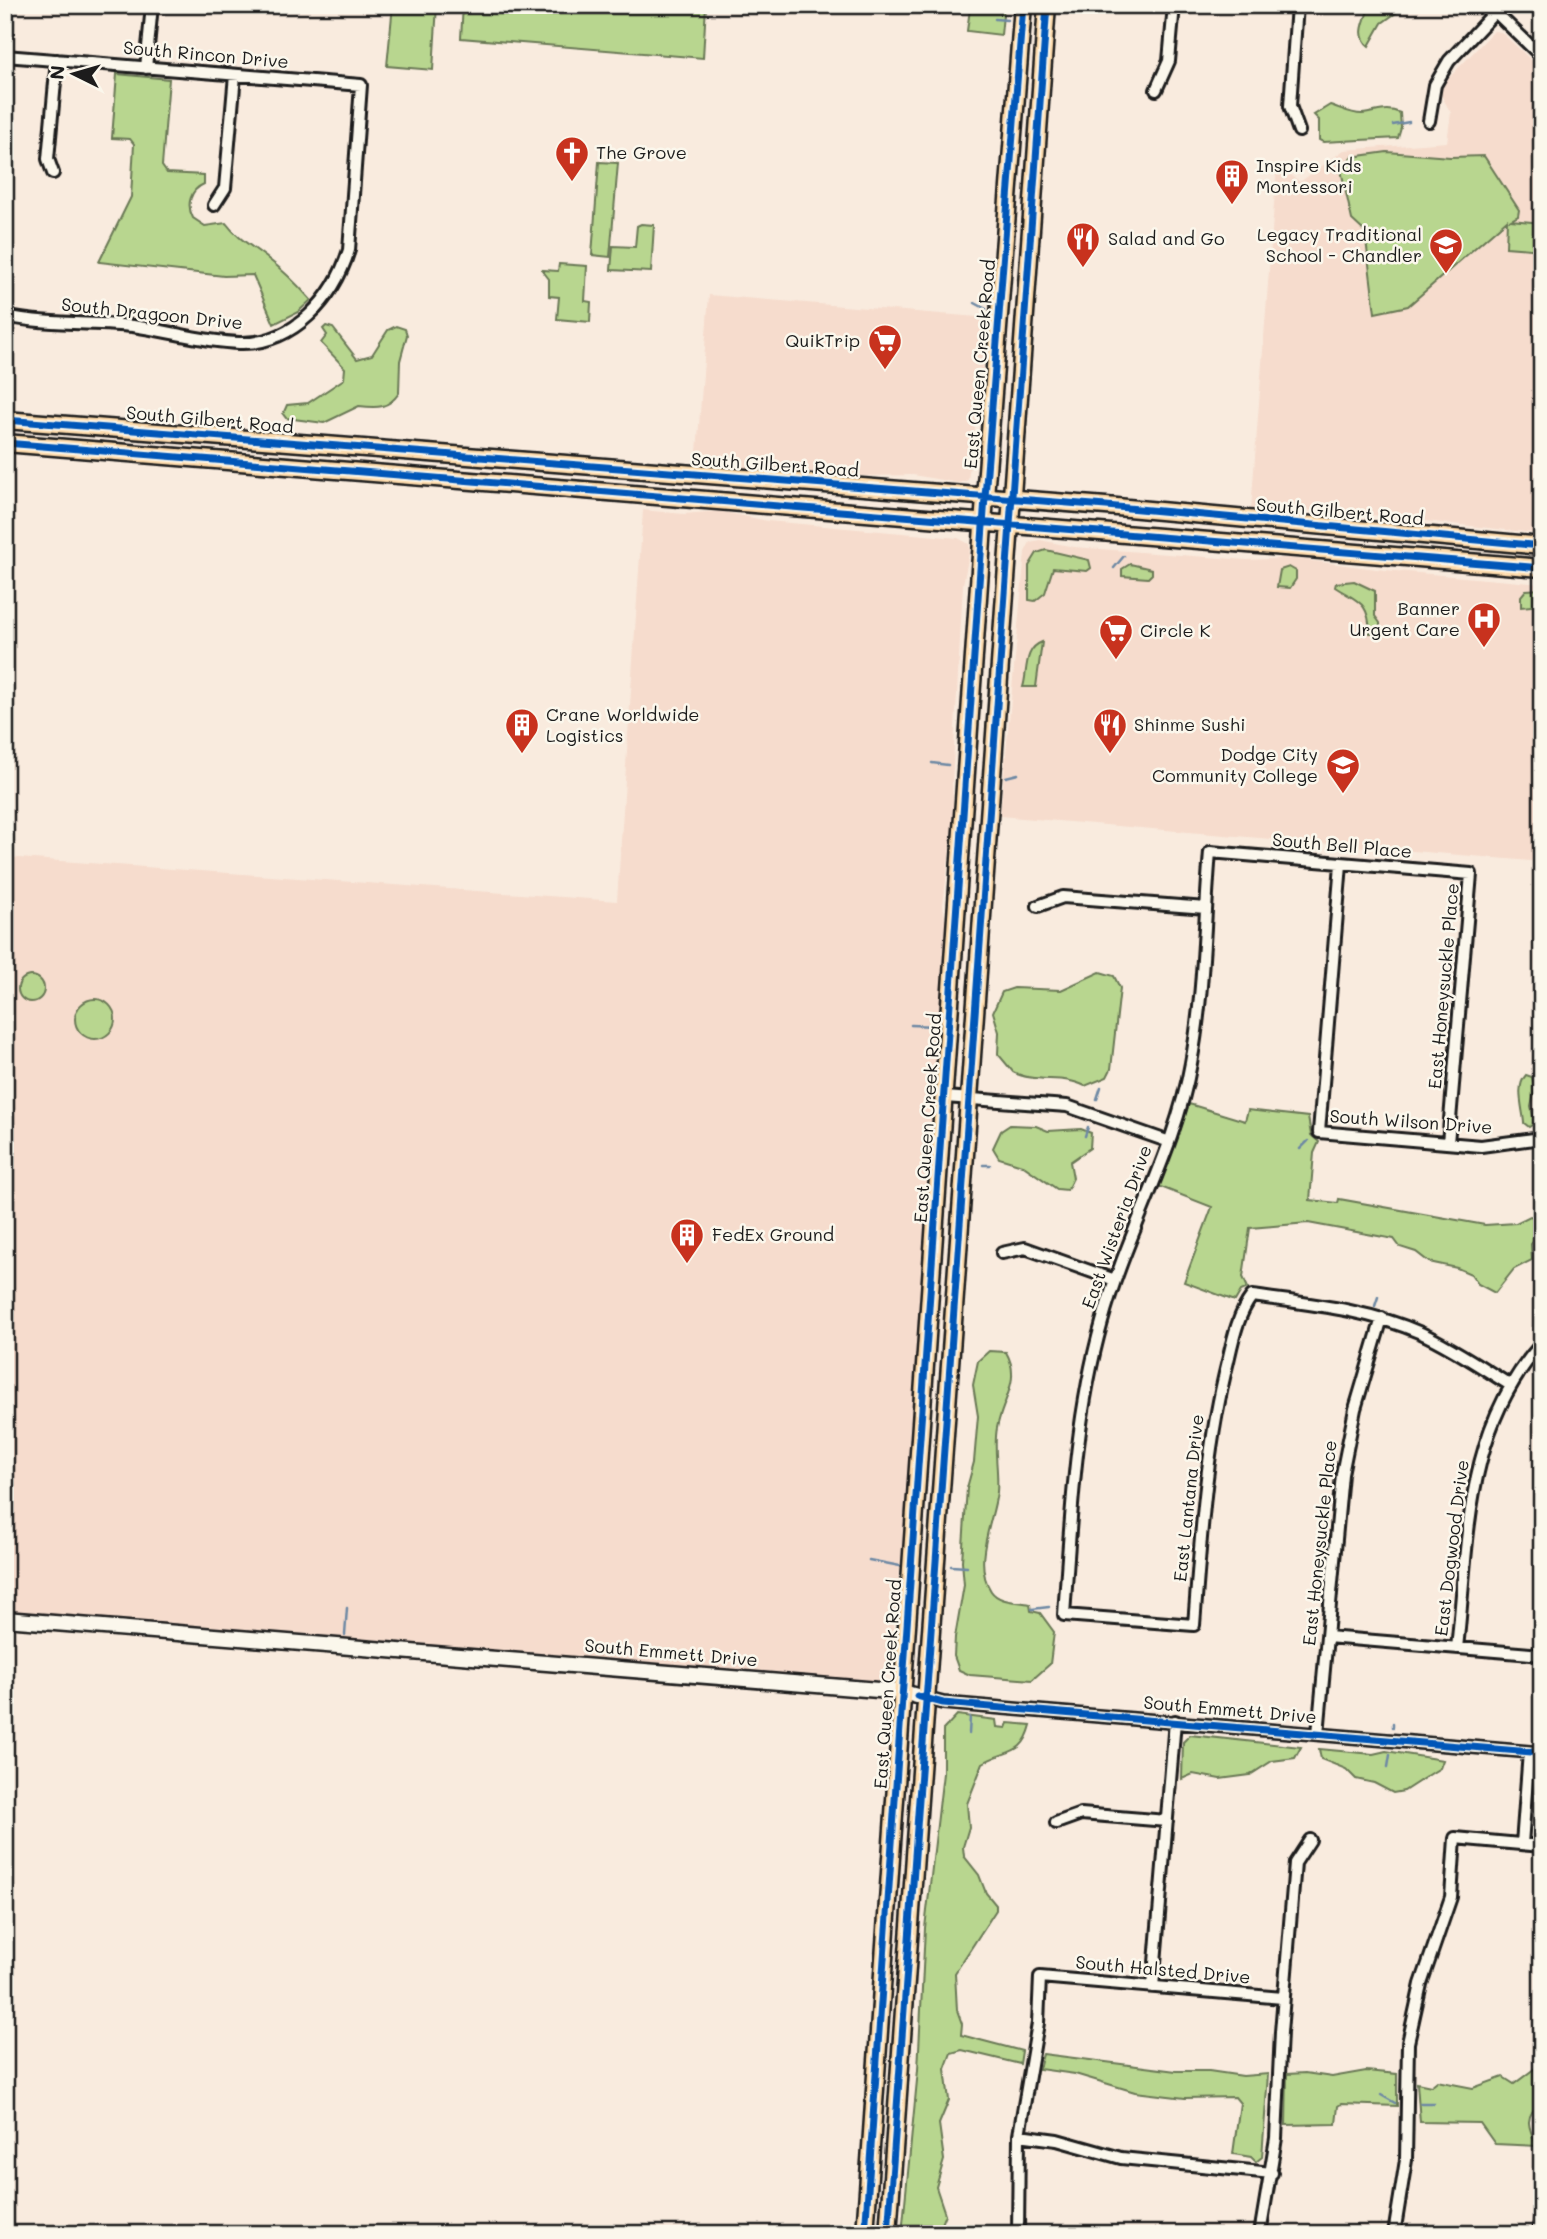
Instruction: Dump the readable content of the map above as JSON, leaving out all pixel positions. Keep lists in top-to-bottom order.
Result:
{
  "streets": {
    "main road": ["East Queen Creek Road", "South Gilbert Road"],
    "street": [
      "South Rincon Drive",
      "South Dragoon Drive",
      "South Bell Place",
      "East Honeysuckle Place",
      "South Wilson Drive",
      "East Wisteria Drive",
      "East Lantana Drive",
      "East Dogwood Drive",
      "South Emmett Drive",
      "South Halsted Drive"
    ]
  },
  "crossings": [
    ["South Rincon Drive", "South Dragoon Drive"],
    ["East Queen Creek Road", "South Gilbert Road"],
    ["East Queen Creek Road", "South Emmett Drive"],
    ["South Bell Place", "East Honeysuckle Place"],
    ["South Bell Place", "South Wilson Drive"],
    ["South Bell Place", "East Wisteria Drive"],
    ["East Honeysuckle Place", "South Wilson Drive"],
    ["East Honeysuckle Place", "East Lantana Drive"],
    ["East Honeysuckle Place", "South Emmett Drive"],
    ["East Wisteria Drive", "East Lantana Drive"]
  ],
  "places": {
    "church": ["The Grove"],
    "building": ["Inspire Kids Montessori", "Crane Worldwide Logistics", "FedEx Ground"],
    "restaurant": ["Salad and Go", "Shinme Sushi"],
    "school or university": ["Legacy Traditional School - Chandler", "Dodge City Community College"],
    "supermarket": ["QuikTrip", "Circle K"],
    "hospital": ["Banner Urgent Care"]
  },
  "north": "left"
}
